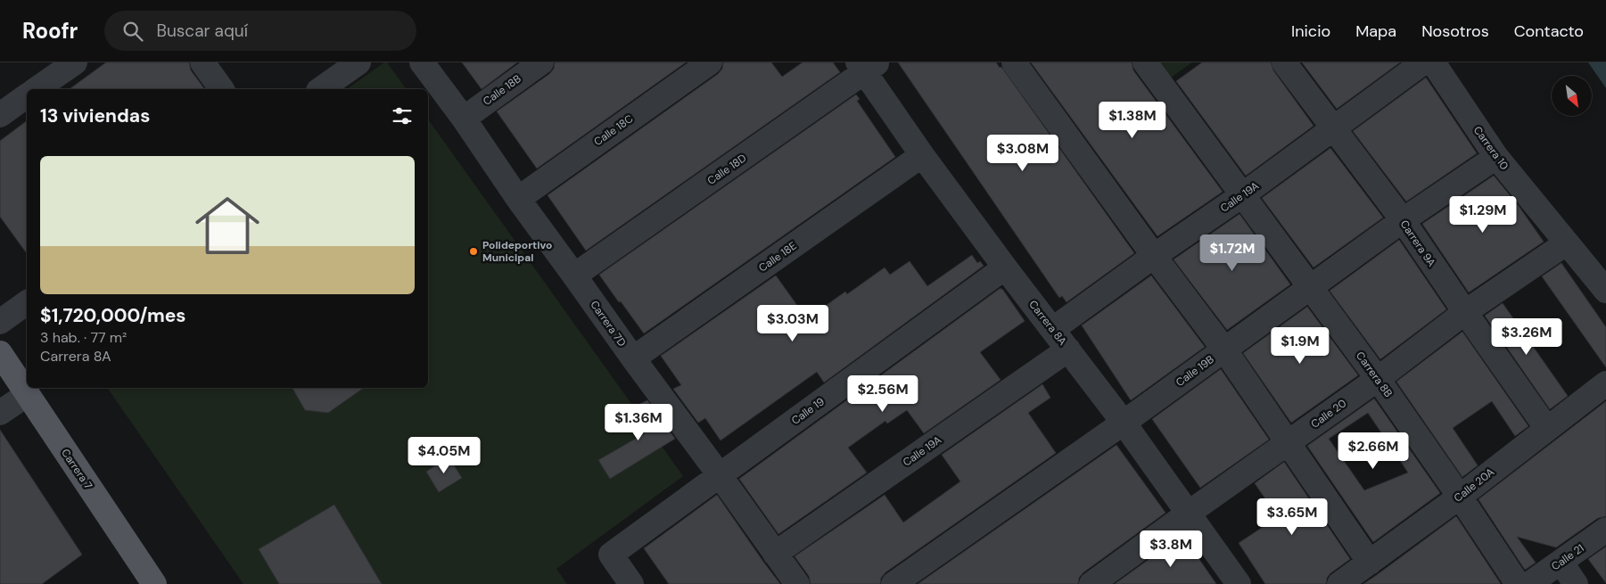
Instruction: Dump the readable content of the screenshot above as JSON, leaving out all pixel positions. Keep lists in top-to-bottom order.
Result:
{
  "streets": {
    "main road": ["Carrera 7"],
    "street": [
      "Calle 18B",
      "Calle 18C",
      "Carrera 10",
      "Calle 18D",
      "Calle 19A",
      "Carrera 9A",
      "Calle 18E",
      "Carrera 8A",
      "Carrera 7D",
      "Calle 19B",
      "Carrera 8B",
      "Calle 19",
      "Calle 20",
      "Calle 20A",
      "Calle 21"
    ]
  },
  "crossings": [
    ["Calle 18B", "Carrera 7D"],
    ["Calle 18C", "Carrera 7D"],
    ["Carrera 10", "Calle 19B"],
    ["Carrera 10", "Calle 20"],
    ["Calle 18D", "Carrera 8A"],
    ["Calle 18D", "Carrera 7D"],
    ["Calle 19A", "Carrera 9A"],
    ["Calle 19A", "Carrera 8A"],
    ["Calle 19A", "Carrera 7D"],
    ["Calle 19A", "Carrera 8B"],
    ["Carrera 9A", "Calle 19B"],
    ["Carrera 9A", "Calle 20"],
    ["Carrera 9A", "Calle 20A"],
    ["Calle 18E", "Carrera 8A"],
    ["Calle 18E", "Carrera 7D"],
    ["Carrera 8A", "Calle 19B"],
    ["Carrera 8A", "Calle 19"],
    ["Carrera 8A", "Calle 20"],
    ["Carrera 7D", "Calle 19"],
    ["Calle 19B", "Carrera 8B"],
    ["Carrera 8B", "Calle 20"],
    ["Carrera 8B", "Calle 20A"]
  ],
  "places": ["Polideportivo Municipal"],
  "north": "bottom right",
  "page": {
    "header": "Roofr",
    "search": "Buscar aquí",
    "nav": [
      "Inicio",
      "Mapa",
      "Nosotros",
      "Contacto"
    ],
    "heading": "13 viviendas",
    "price": [
      "$1.38M",
      "$3.08M",
      "$1.29M",
      "$1.72M",
      "$3.03M",
      "$3.26M",
      "$1.9M",
      "$2.56M",
      "$1.36M",
      "$2.66M",
      "$4.05M",
      "$3.65M",
      "$3.8M"
    ],
    "list": [
      {
        "name": "$1,720,000/mes",
        "note": "3 hab. · 77 m² · Carrera 8A"
      }
    ]
  }
}
